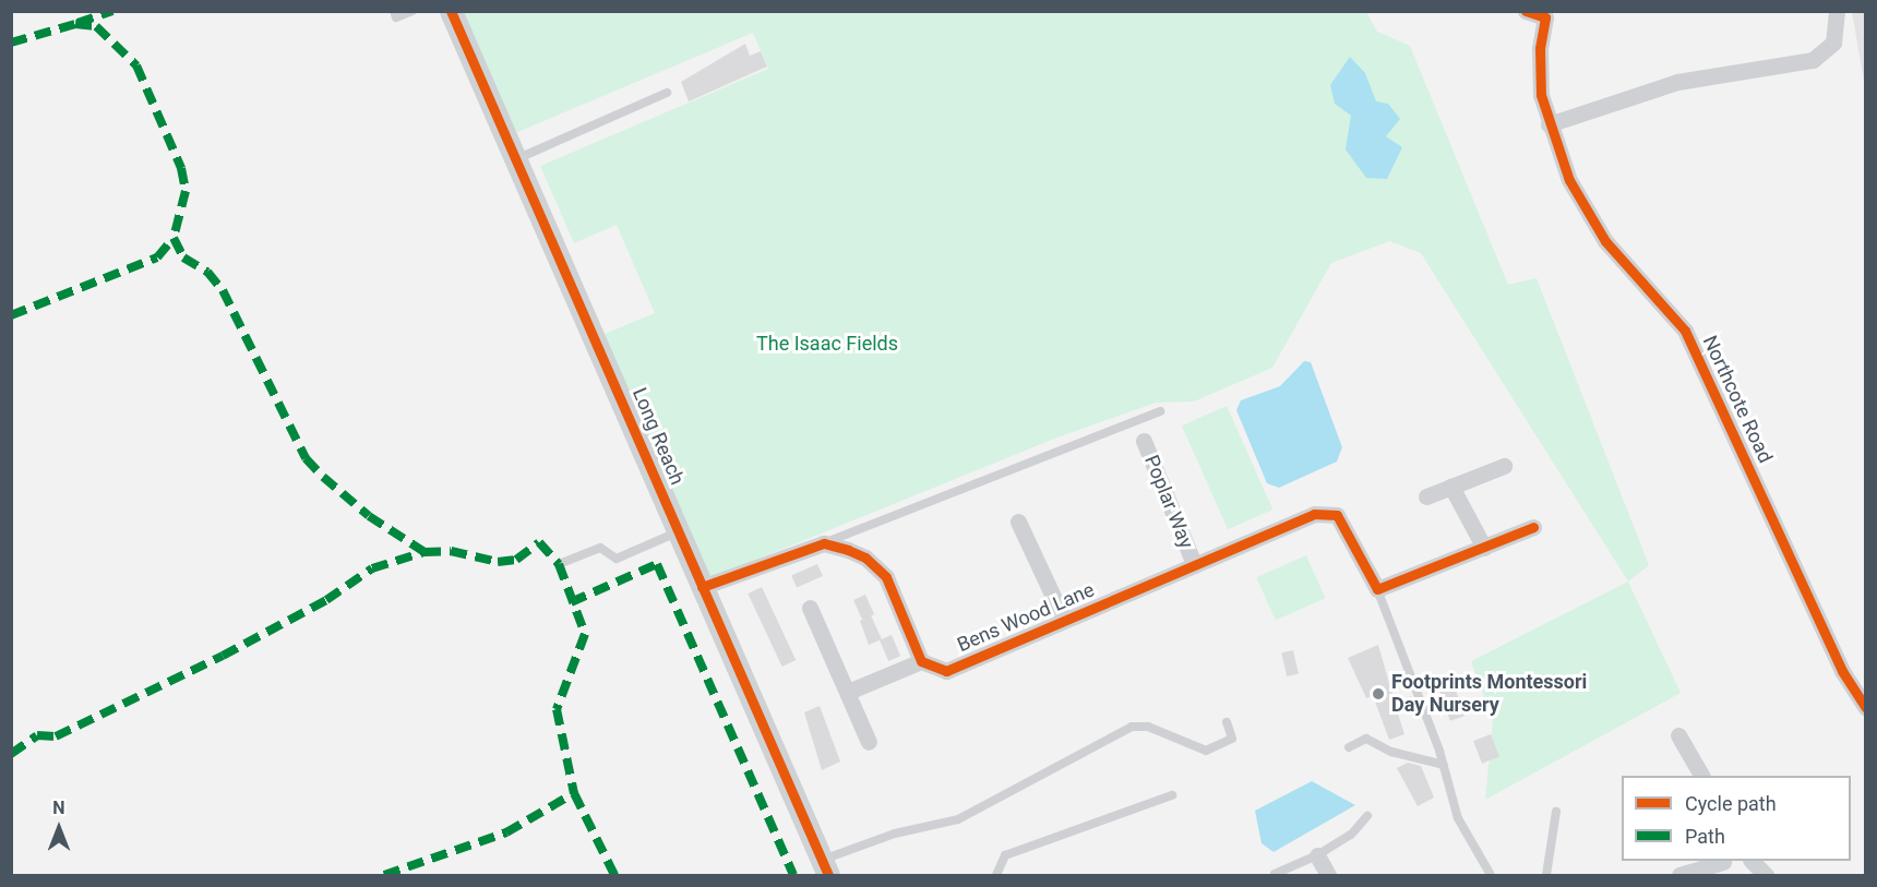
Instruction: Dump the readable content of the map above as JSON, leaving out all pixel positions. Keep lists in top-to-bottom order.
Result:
{
  "streets": {
    "street": [
      "Northcote Road",
      "Long Reach",
      "Poplar Way",
      "Bens Wood Lane"
    ]
  },
  "crossings": [
    ["Poplar Way", "Bens Wood Lane"]
  ],
  "parks": ["The Isaac Fields"],
  "places": ["Footprints Montessori Day Nursery"],
  "legend": ["Cycle path", "Path"],
  "north": "top"
}
